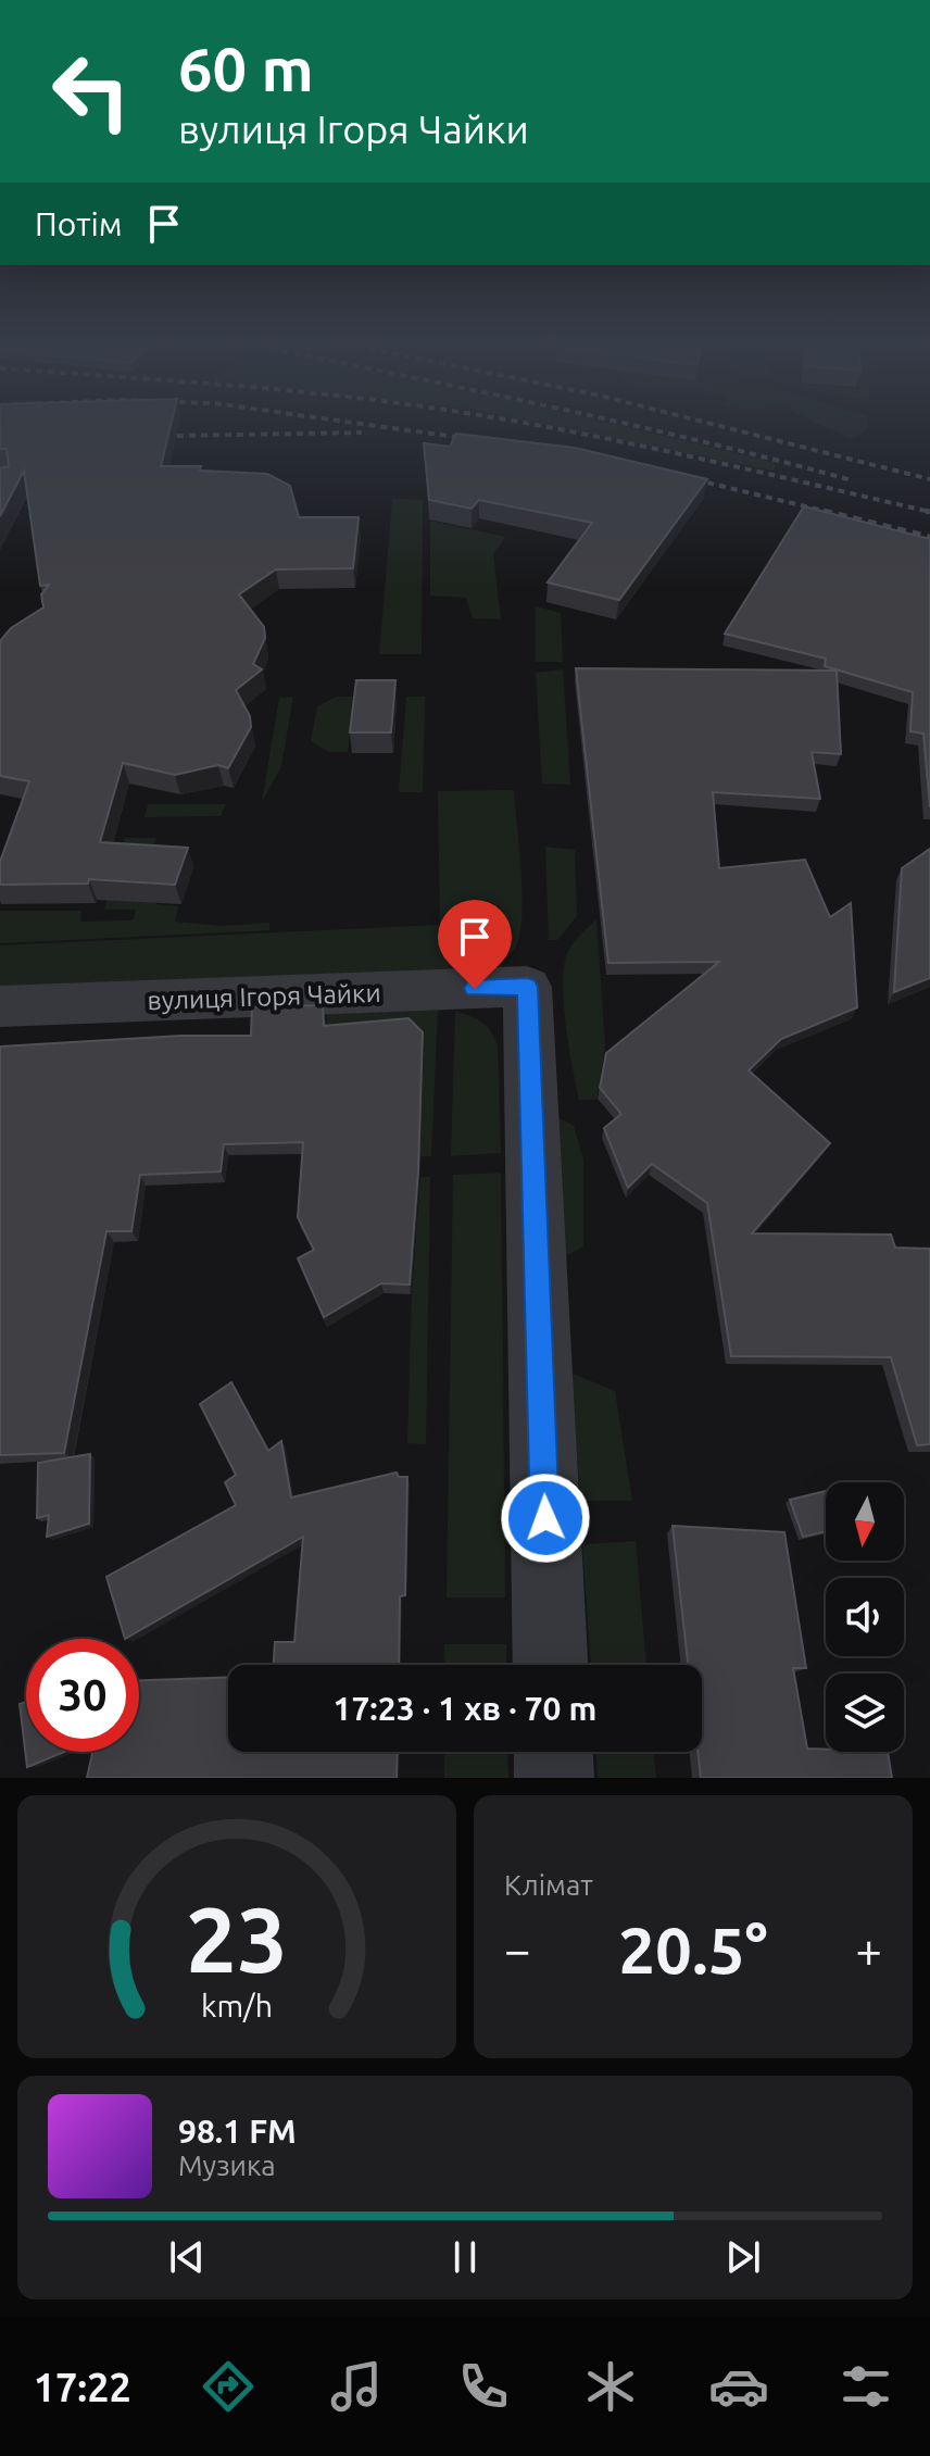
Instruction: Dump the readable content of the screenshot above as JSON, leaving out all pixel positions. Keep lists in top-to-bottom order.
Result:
{
  "streets": {
    "street": ["вулиця Ігоря Чайки"]
  },
  "north": "bottom",
  "page": {
    "turn": ["60 m", "вулиця Ігоря Чайки"],
    "then": "Потім",
    "limit": "30",
    "trip": "17:23 · 1 хв · 70 m",
    "tile": "Клімат",
    "heat": ["−", "20.5°", "+"],
    "song": ["98.1 FM", "Музика"],
    "tabs": "17:22",
    "gauge": ["23", "km/h"]
  }
}
